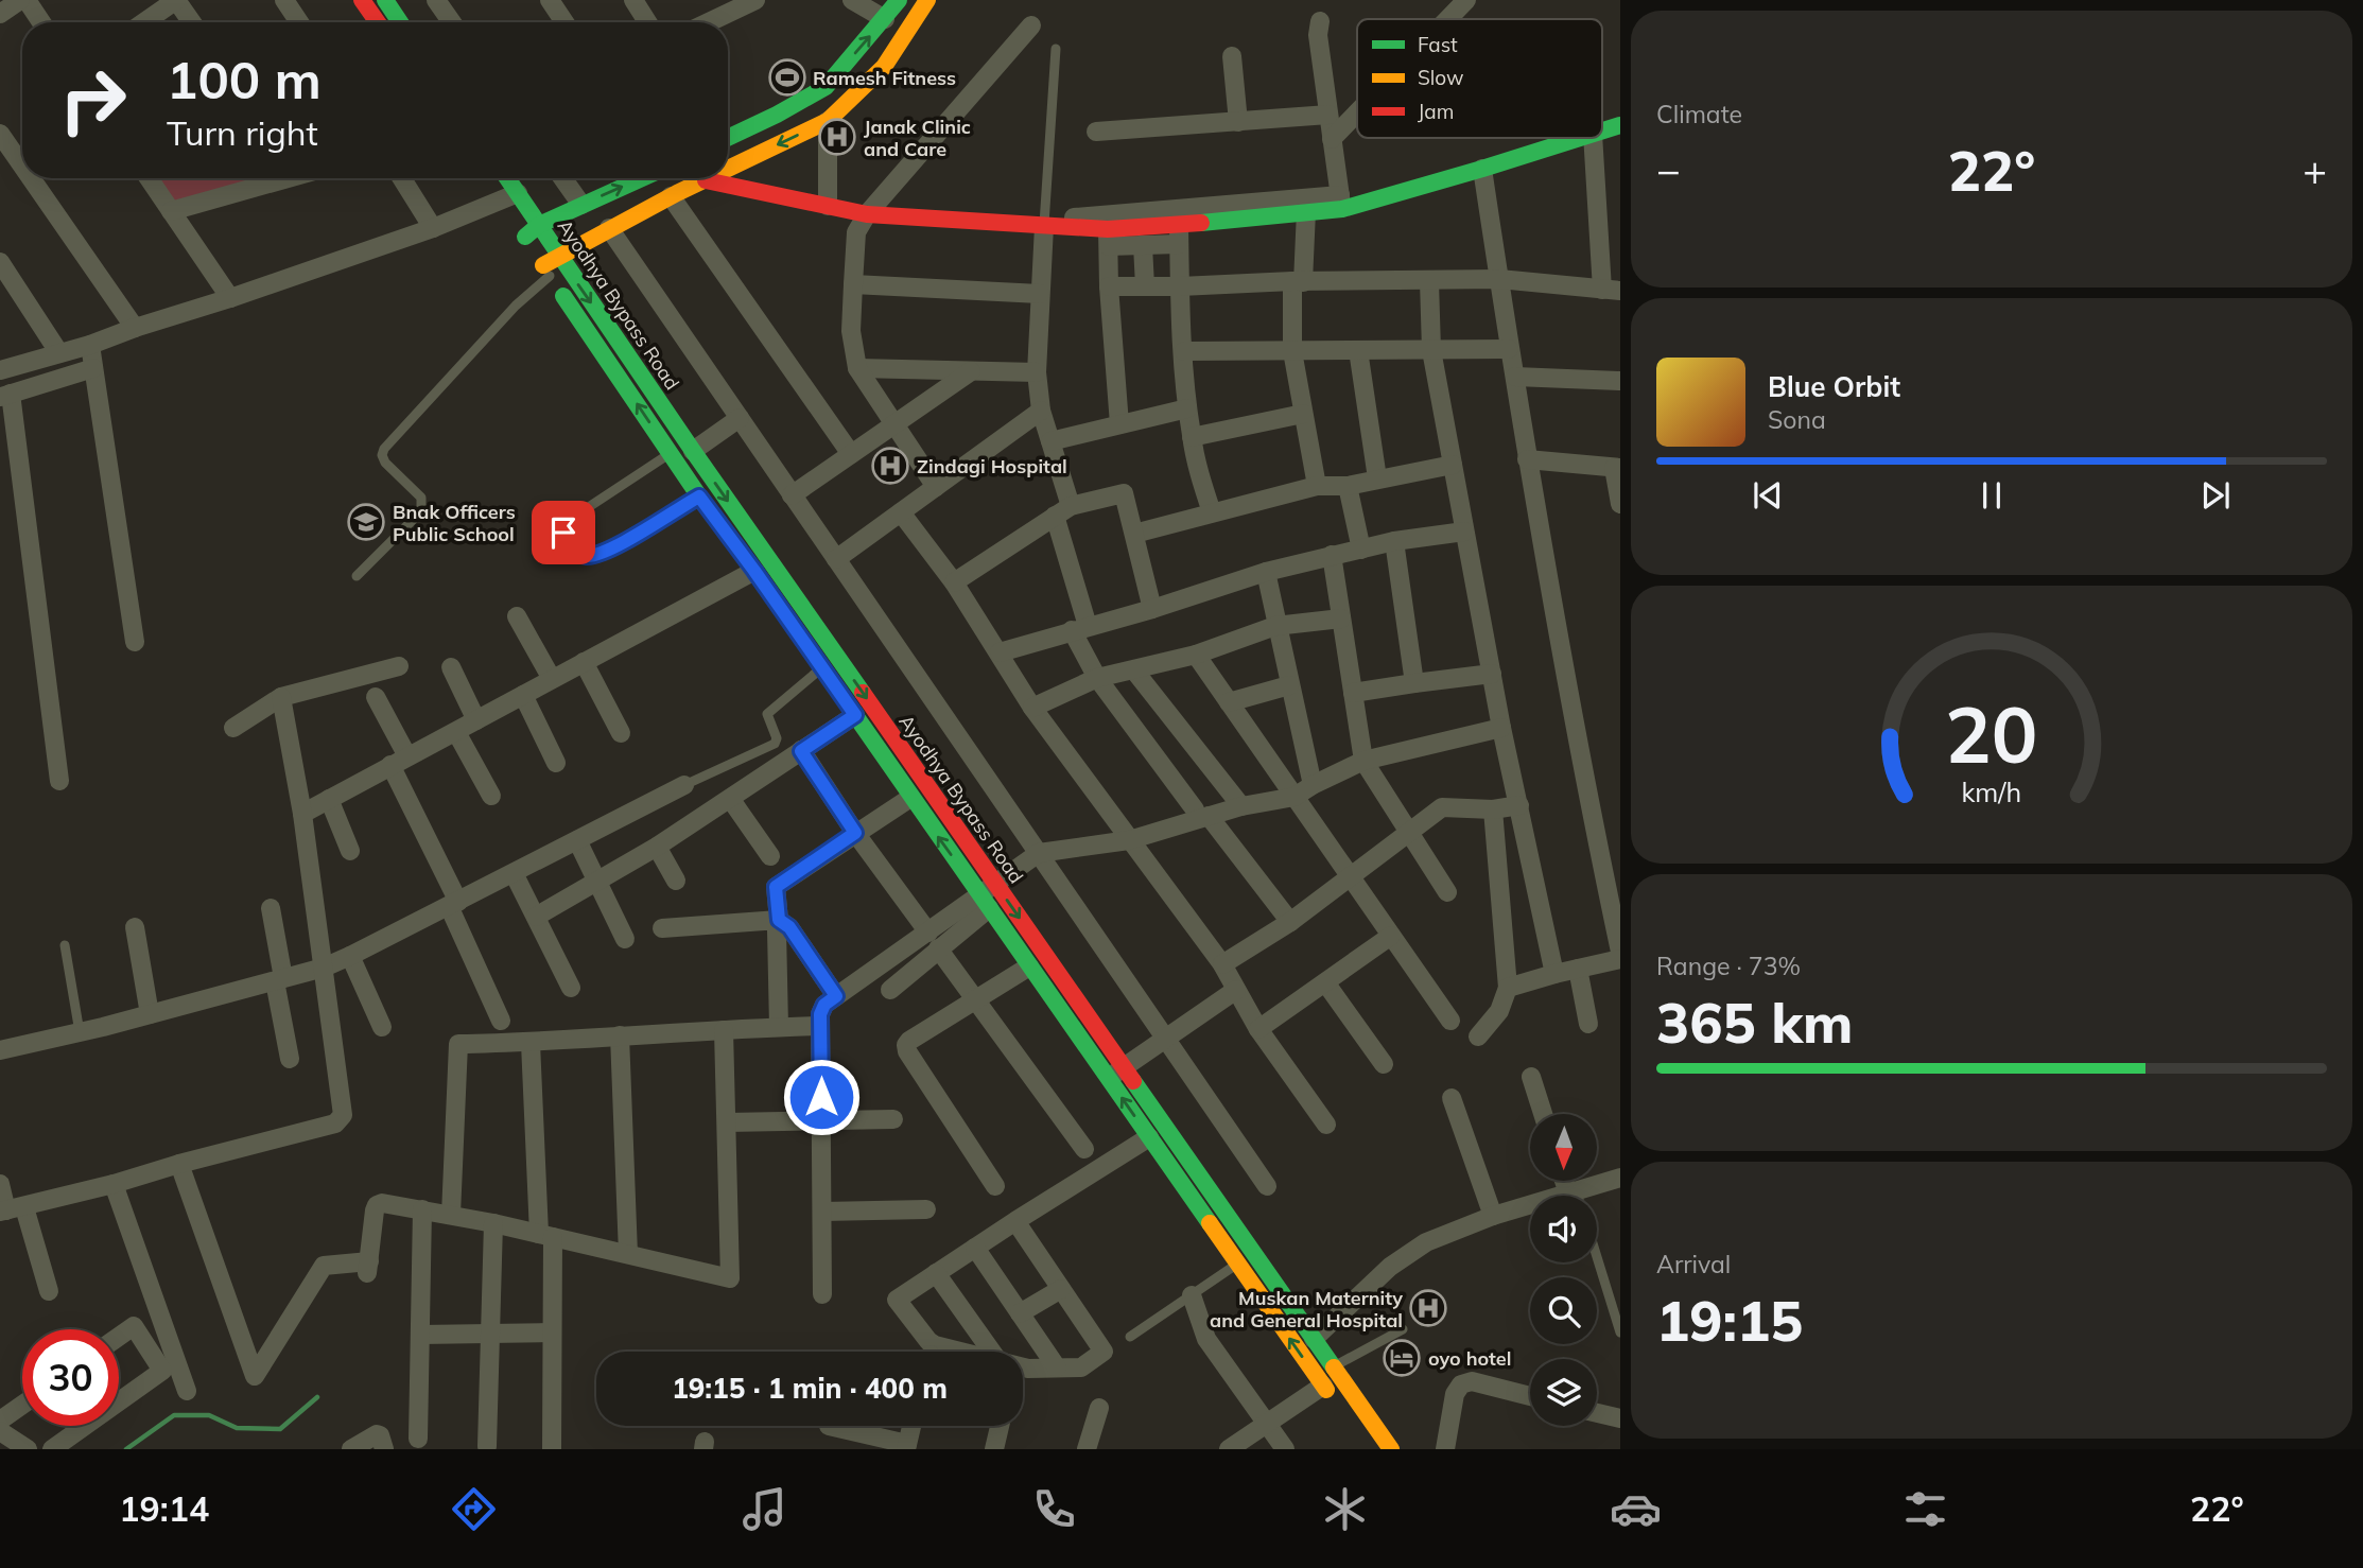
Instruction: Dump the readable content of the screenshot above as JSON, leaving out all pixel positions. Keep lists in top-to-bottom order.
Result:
{
  "streets": {
    "main road": ["Ayodhya Bypass Road"]
  },
  "places": {
    "sports": ["Ramesh Fitness"],
    "hospital": ["Janak Clinic and Care", "Zindagi Hospital", "Muskan Maternity and General Hospital"],
    "school or university": ["Bnak Officers Public School"],
    "hotel": ["oyo hotel"]
  },
  "legend": ["Fast", "Slow", "Jam"],
  "north": "bottom",
  "page": {
    "tile": [
      "Climate",
      ["Range · 73%", "365 km"],
      ["Arrival", "19:15"]
    ],
    "turn": ["100 m", "Turn right"],
    "heat": ["−", "22°", "+"],
    "song": ["Blue Orbit", "Sona"],
    "limit": "30",
    "trip": "19:15 · 1 min · 400 m",
    "tabs": ["19:14", "22°"],
    "gauge": ["20", "km/h"]
  }
}
